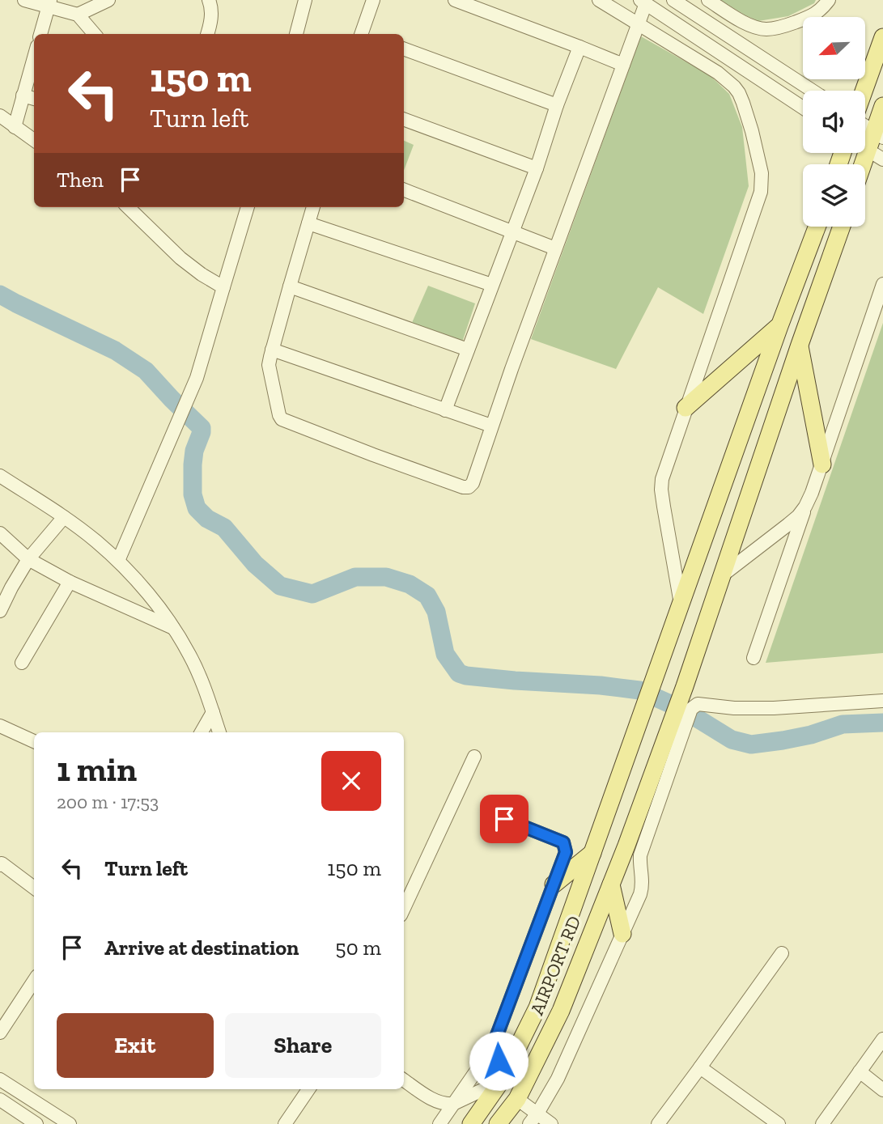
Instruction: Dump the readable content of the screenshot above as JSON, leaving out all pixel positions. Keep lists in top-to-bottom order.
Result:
{
  "streets": {
    "main road": ["AIRPORT RD"]
  },
  "north": "bottom left",
  "page": {
    "turn": ["150 m", "Turn left"],
    "then": "Then",
    "heading": ["1 min", "200 m · 17:53"],
    "list": [
      {
        "name": "Turn left",
        "value": "150 m"
      },
      {
        "name": "Arrive at destination",
        "value": "50 m"
      }
    ],
    "buttons": ["Exit", "Share"]
  }
}
